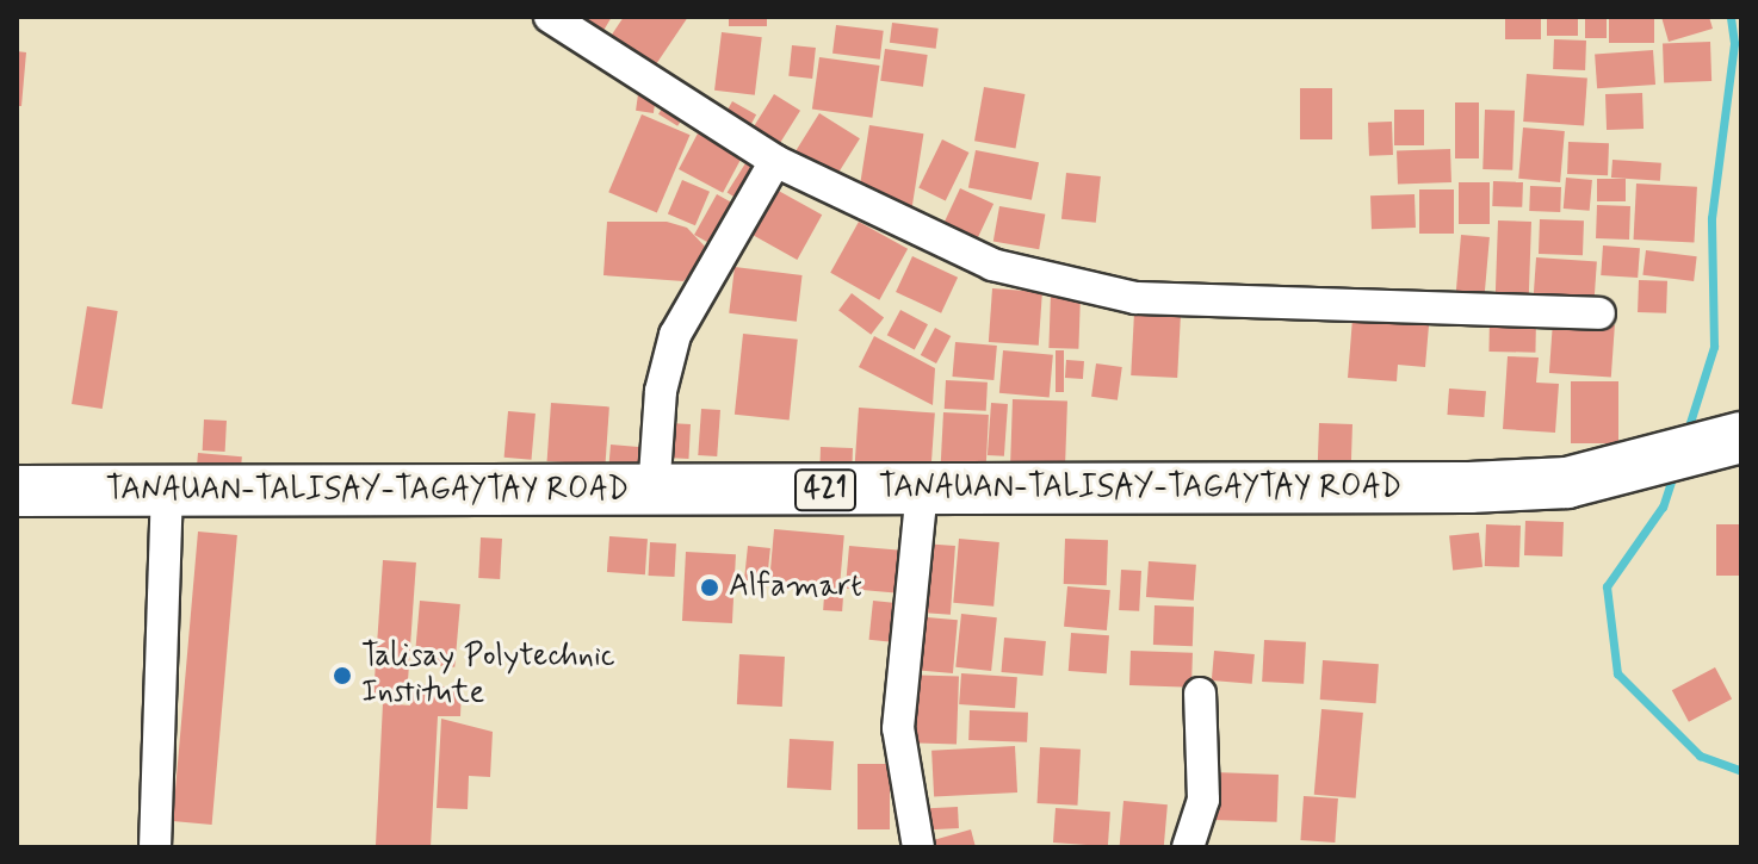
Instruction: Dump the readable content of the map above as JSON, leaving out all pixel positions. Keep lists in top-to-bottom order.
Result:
{
  "streets": {
    "main road": ["TANAUAN-TALISAY-TAGAYTAY ROAD", "421"]
  },
  "places": ["Alfamart", "Talisay Polytechnic Institute"]
}
